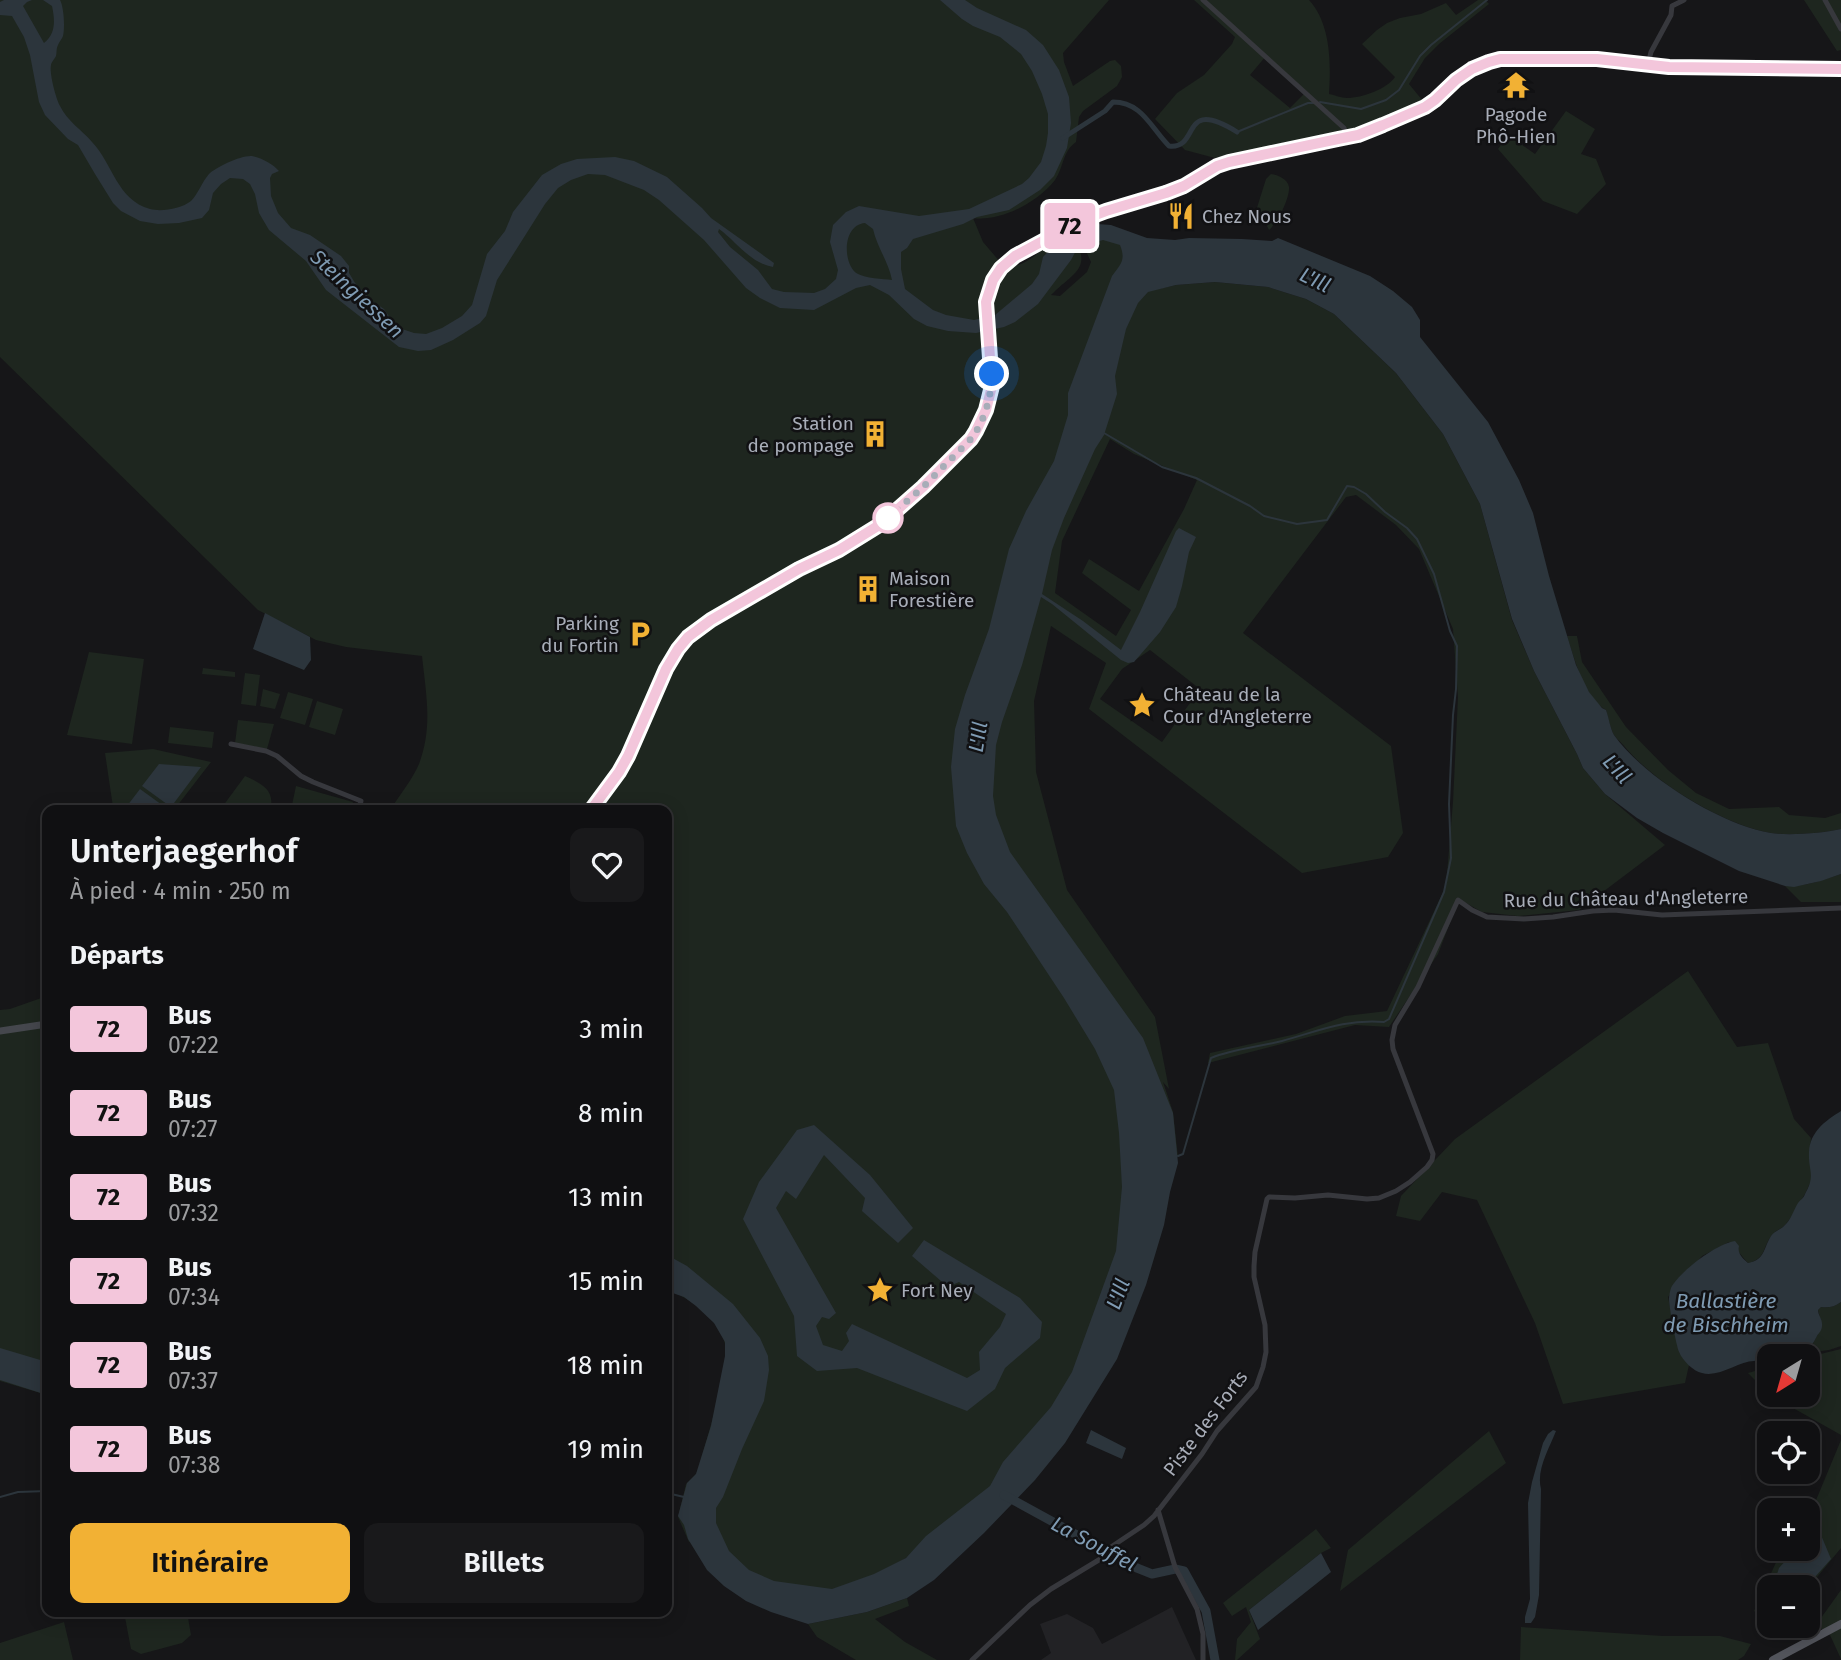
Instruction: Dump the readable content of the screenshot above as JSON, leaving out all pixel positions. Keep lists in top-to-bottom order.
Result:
{
  "streets": {
    "street": ["Rue du Château d'Angleterre", "Piste des Forts"]
  },
  "crossings": [
    ["Rue du Château d'Angleterre", "Piste des Forts"]
  ],
  "water": [
    "L'Ill",
    "Steingiessen",
    "Ballastière de Bischheim",
    "La Souffel"
  ],
  "places": {
    "temple": ["Pagode Phô-Hien"],
    "restaurant": ["Chez Nous"],
    "building": ["Station de pompage", "Maison Forestière"],
    "parking": ["Parking du Fortin"],
    "place": ["Château de la Cour d'Angleterre", "Fort Ney"]
  },
  "lines": ["bus line 72"],
  "north": "bottom left",
  "page": {
    "on_map": "72",
    "heading": [
      ["Unterjaegerhof", "À pied · 4 min · 250 m"],
      "Départs"
    ],
    "list": [
      {
        "mark": "72",
        "name": "Bus",
        "note": "07:22",
        "value": "3 min"
      },
      {
        "mark": "72",
        "name": "Bus",
        "note": "07:27",
        "value": "8 min"
      },
      {
        "mark": "72",
        "name": "Bus",
        "note": "07:32",
        "value": "13 min"
      },
      {
        "mark": "72",
        "name": "Bus",
        "note": "07:34",
        "value": "15 min"
      },
      {
        "mark": "72",
        "name": "Bus",
        "note": "07:37",
        "value": "18 min"
      },
      {
        "mark": "72",
        "name": "Bus",
        "note": "07:38",
        "value": "19 min"
      }
    ],
    "map_buttons": ["+", "−"],
    "buttons": ["Itinéraire", "Billets"]
  }
}
